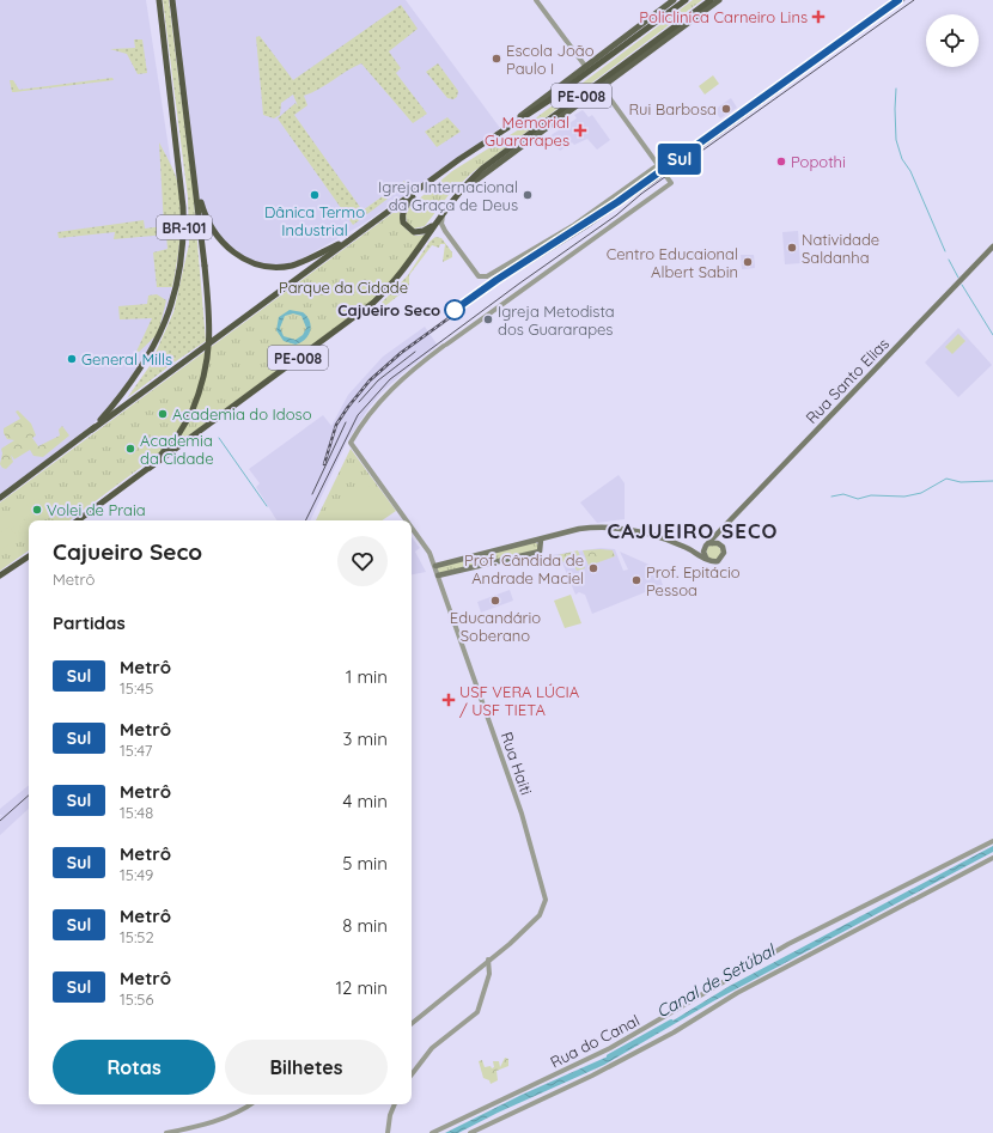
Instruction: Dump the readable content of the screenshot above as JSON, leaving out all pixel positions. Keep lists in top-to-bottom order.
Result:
{
  "streets": {
    "highway": ["PE-008", "BR-101"],
    "main road": ["Rua Santo Elias"],
    "street": ["Rua Haiti", "Rua do Canal"]
  },
  "crossings": [
    ["PE-008", "BR-101"]
  ],
  "districts": ["CAJUEIRO SECO"],
  "water": ["Canal de Setúbal"],
  "parks": ["Parque da Cidade"],
  "places": {
    "health": ["Policlinica Carneiro Lins", "Memorial Guararapes", "USF VERA LÚCIA / USF TIETA"],
    "other": [
      "Escola João Paulo I",
      "Rui Barbosa",
      "Popothi",
      "Dânica Termo Industrial",
      "Igreja Internacional da Graça de Deus",
      "Natividade Saldanha",
      "Centro Educaional Albert Sabin",
      "Cajueiro Seco",
      "Igreja Metodista dos Guararapes",
      "General Mills",
      "Academia do Idoso",
      "Academia da Cidade",
      "Volei de Praia",
      "Prof. Cândida de Andrade Maciel",
      "Prof. Epitácio Pessoa",
      "Educandário Soberano"
    ]
  },
  "lines": ["metro line Sul"],
  "page": {
    "on_map": "Sul",
    "heading": [
      ["Cajueiro Seco", "Metrô"],
      "Partidas"
    ],
    "list": [
      {
        "mark": "Sul",
        "name": "Metrô",
        "note": "15:45",
        "value": "1 min"
      },
      {
        "mark": "Sul",
        "name": "Metrô",
        "note": "15:47",
        "value": "3 min"
      },
      {
        "mark": "Sul",
        "name": "Metrô",
        "note": "15:48",
        "value": "4 min"
      },
      {
        "mark": "Sul",
        "name": "Metrô",
        "note": "15:49",
        "value": "5 min"
      },
      {
        "mark": "Sul",
        "name": "Metrô",
        "note": "15:52",
        "value": "8 min"
      },
      {
        "mark": "Sul",
        "name": "Metrô",
        "note": "15:56",
        "value": "12 min"
      }
    ],
    "buttons": ["Rotas", "Bilhetes"]
  }
}
